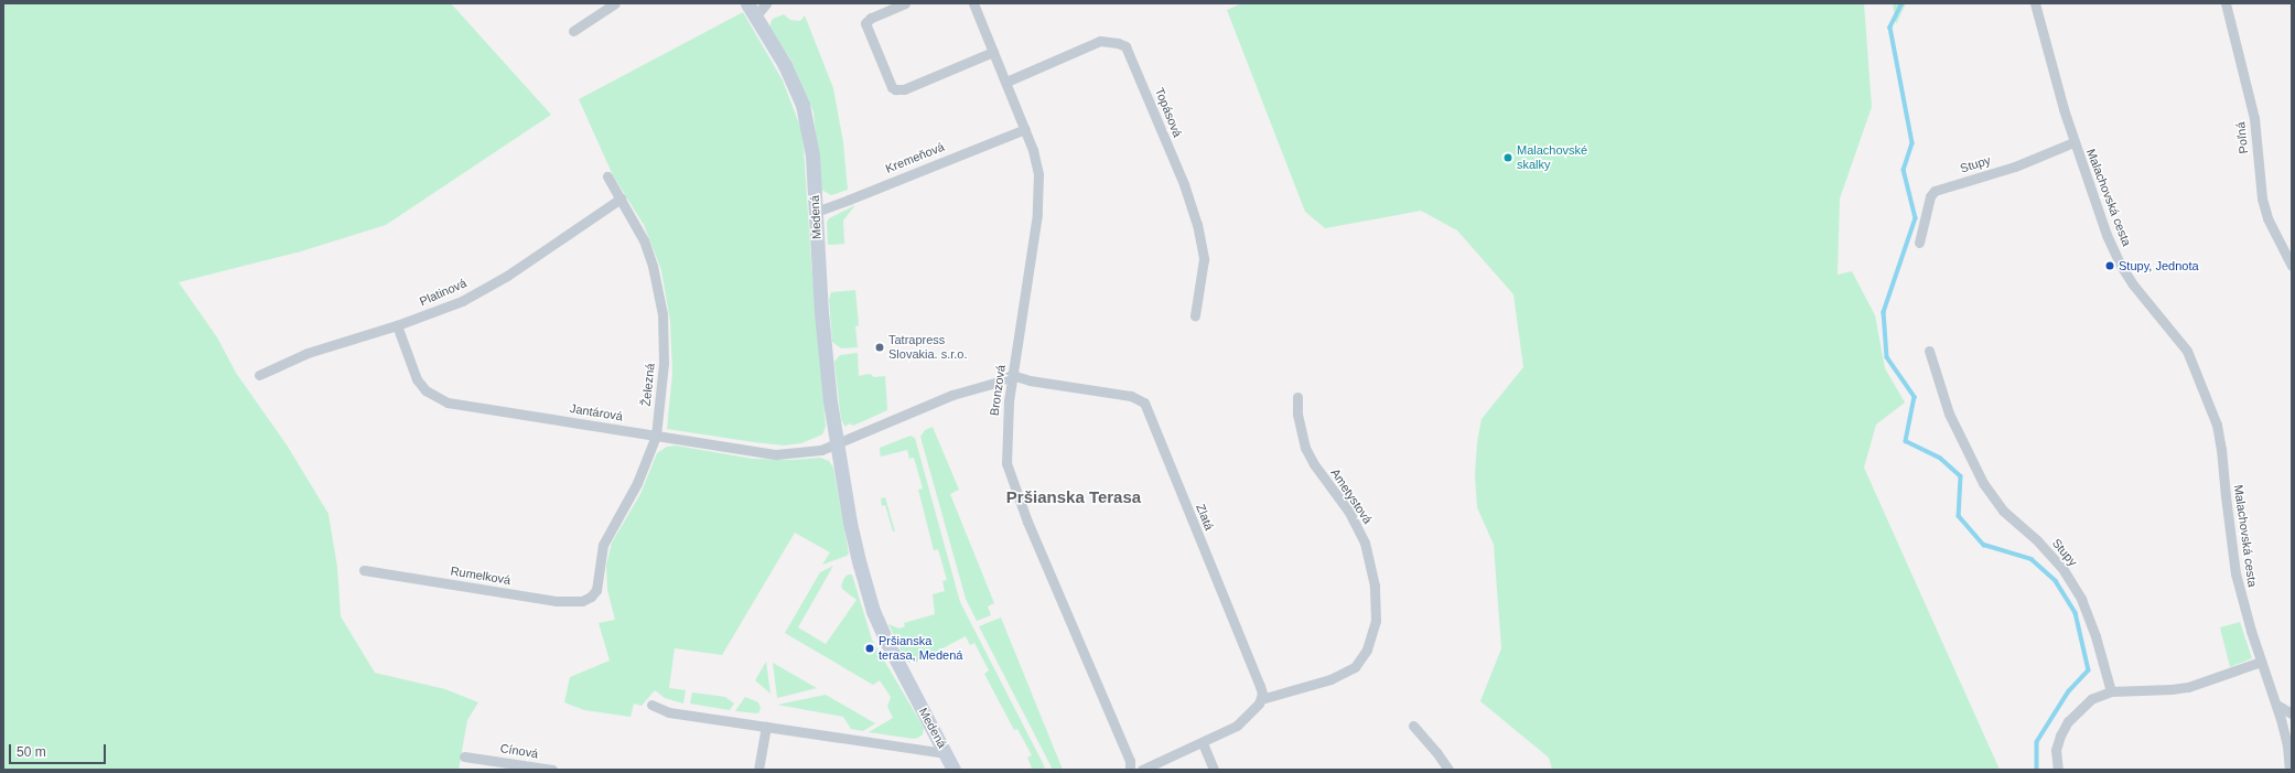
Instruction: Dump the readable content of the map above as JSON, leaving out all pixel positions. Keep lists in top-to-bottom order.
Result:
{
  "streets": {
    "street": [
      "Topásová",
      "Poľná",
      "Kremeňová",
      "Stupy",
      "Malachovská cesta",
      "Medená",
      "Platinová",
      "Železná",
      "Bronzová",
      "Jantárová",
      "Ametystová",
      "Zlatá",
      "Rumelková",
      "Cínová"
    ]
  },
  "crossings": [
    ["Topásová", "Bronzová"],
    ["Kremeňová", "Medená"],
    ["Kremeňová", "Bronzová"],
    ["Stupy", "Malachovská cesta"],
    ["Medená", "Jantárová"],
    ["Platinová", "Železná"],
    ["Platinová", "Jantárová"],
    ["Železná", "Jantárová"],
    ["Železná", "Rumelková"],
    ["Bronzová", "Zlatá"],
    ["Ametystová", "Zlatá"]
  ],
  "districts": ["Pršianska Terasa"],
  "places": [
    "Malachovské skalky",
    "Stupy, Jednota",
    "Tatrapress Slovakia. s.r.o.",
    "Pršianska terasa, Medená"
  ],
  "scale_bar": "50 m"
}
